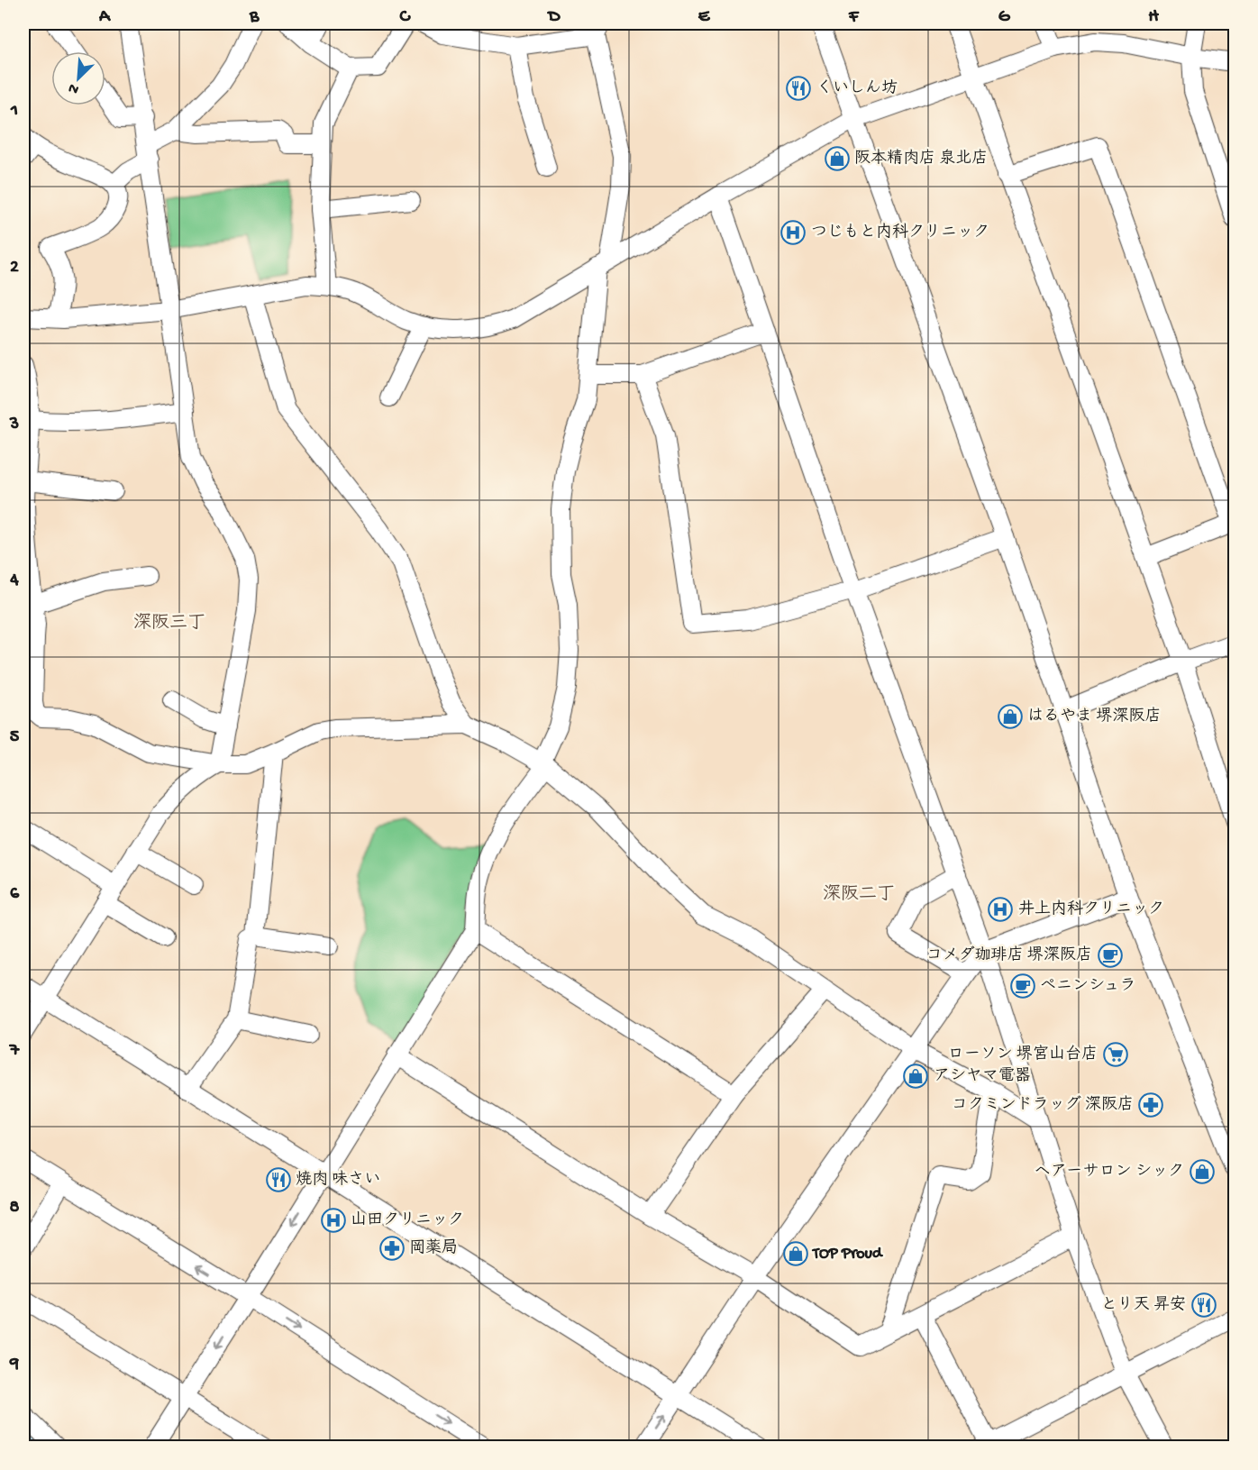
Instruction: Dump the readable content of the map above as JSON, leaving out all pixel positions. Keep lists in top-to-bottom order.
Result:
{
  "districts": ["深阪三丁", "深阪二丁"],
  "places": {
    "restaurant": ["くいしん坊", "焼肉 味さい", "とり天 昇安"],
    "shop": [
      "阪本精肉店 泉北店",
      "はるやま 堺深阪店",
      "アシヤマ電器",
      "ヘアーサロン シック",
      "TOP Proud"
    ],
    "hospital": ["つじもと内科クリニック", "井上内科クリニック", "山田クリニック"],
    "cafe": ["コメダ珈琲店 堺深阪店", "ペニンシュラ"],
    "supermarket": ["ローソン 堺宮山台店"],
    "pharmacy": ["コクミンドラッグ 深阪店", "岡薬局"]
  },
  "north": "bottom left",
  "grid": {
    "columns": [
      "A",
      "B",
      "C",
      "D",
      "E",
      "F",
      "G",
      "H"
    ],
    "rows": [
      "1",
      "2",
      "3",
      "4",
      "5",
      "6",
      "7",
      "8",
      "9"
    ]
  }
}
